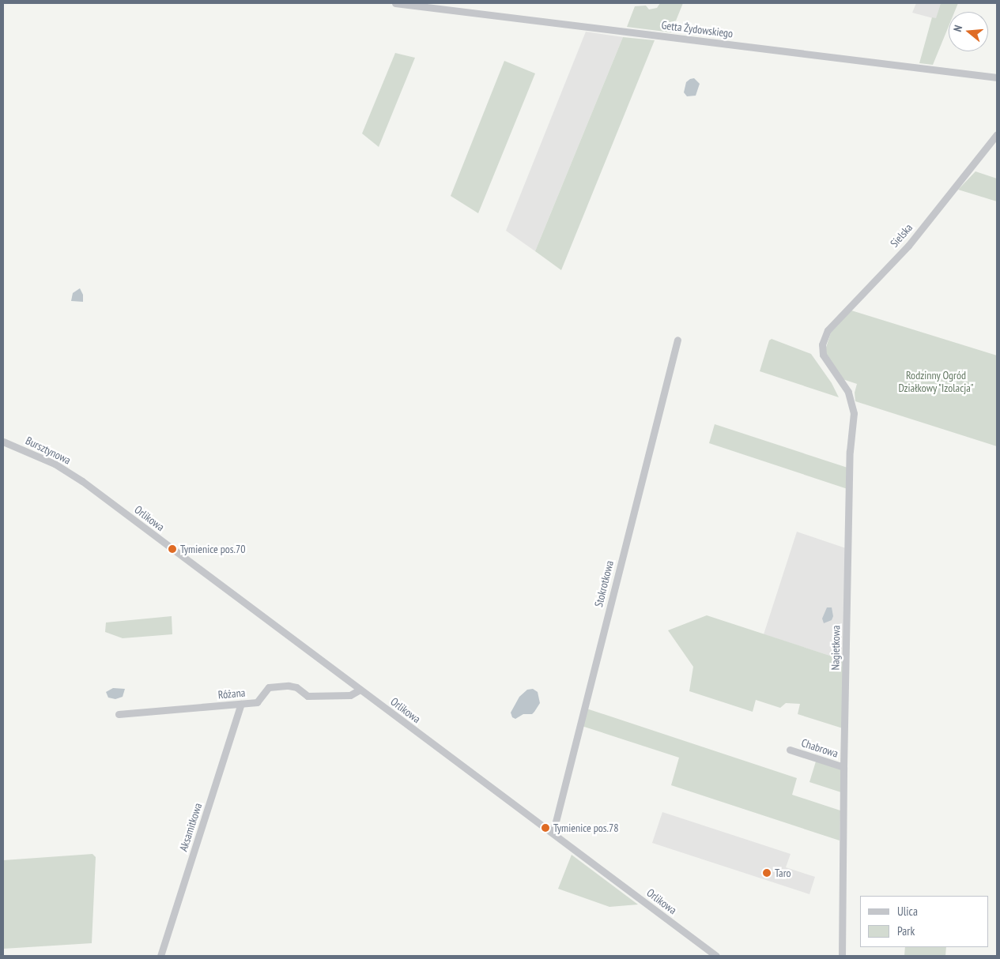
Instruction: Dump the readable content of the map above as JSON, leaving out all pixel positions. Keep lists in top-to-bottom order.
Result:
{
  "streets": {
    "street": [
      "Getta Żydowskiego",
      "Sielska",
      "Bursztynowa",
      "Orlikowa",
      "Stokrotkowa",
      "Nagietkowa",
      "Różana",
      "Chabrowa",
      "Aksamitkowa"
    ]
  },
  "crossings": [
    ["Sielska", "Nagietkowa"],
    ["Bursztynowa", "Orlikowa"],
    ["Orlikowa", "Stokrotkowa"],
    ["Orlikowa", "Różana"],
    ["Nagietkowa", "Chabrowa"],
    ["Różana", "Aksamitkowa"]
  ],
  "parks": ["Rodzinny Ogród Działkowy \"Izolacja\""],
  "places": ["Tymienice pos.70", "Tymienice pos.78", "Taro"],
  "legend": ["Ulica", "Park"],
  "north": "left"
}
